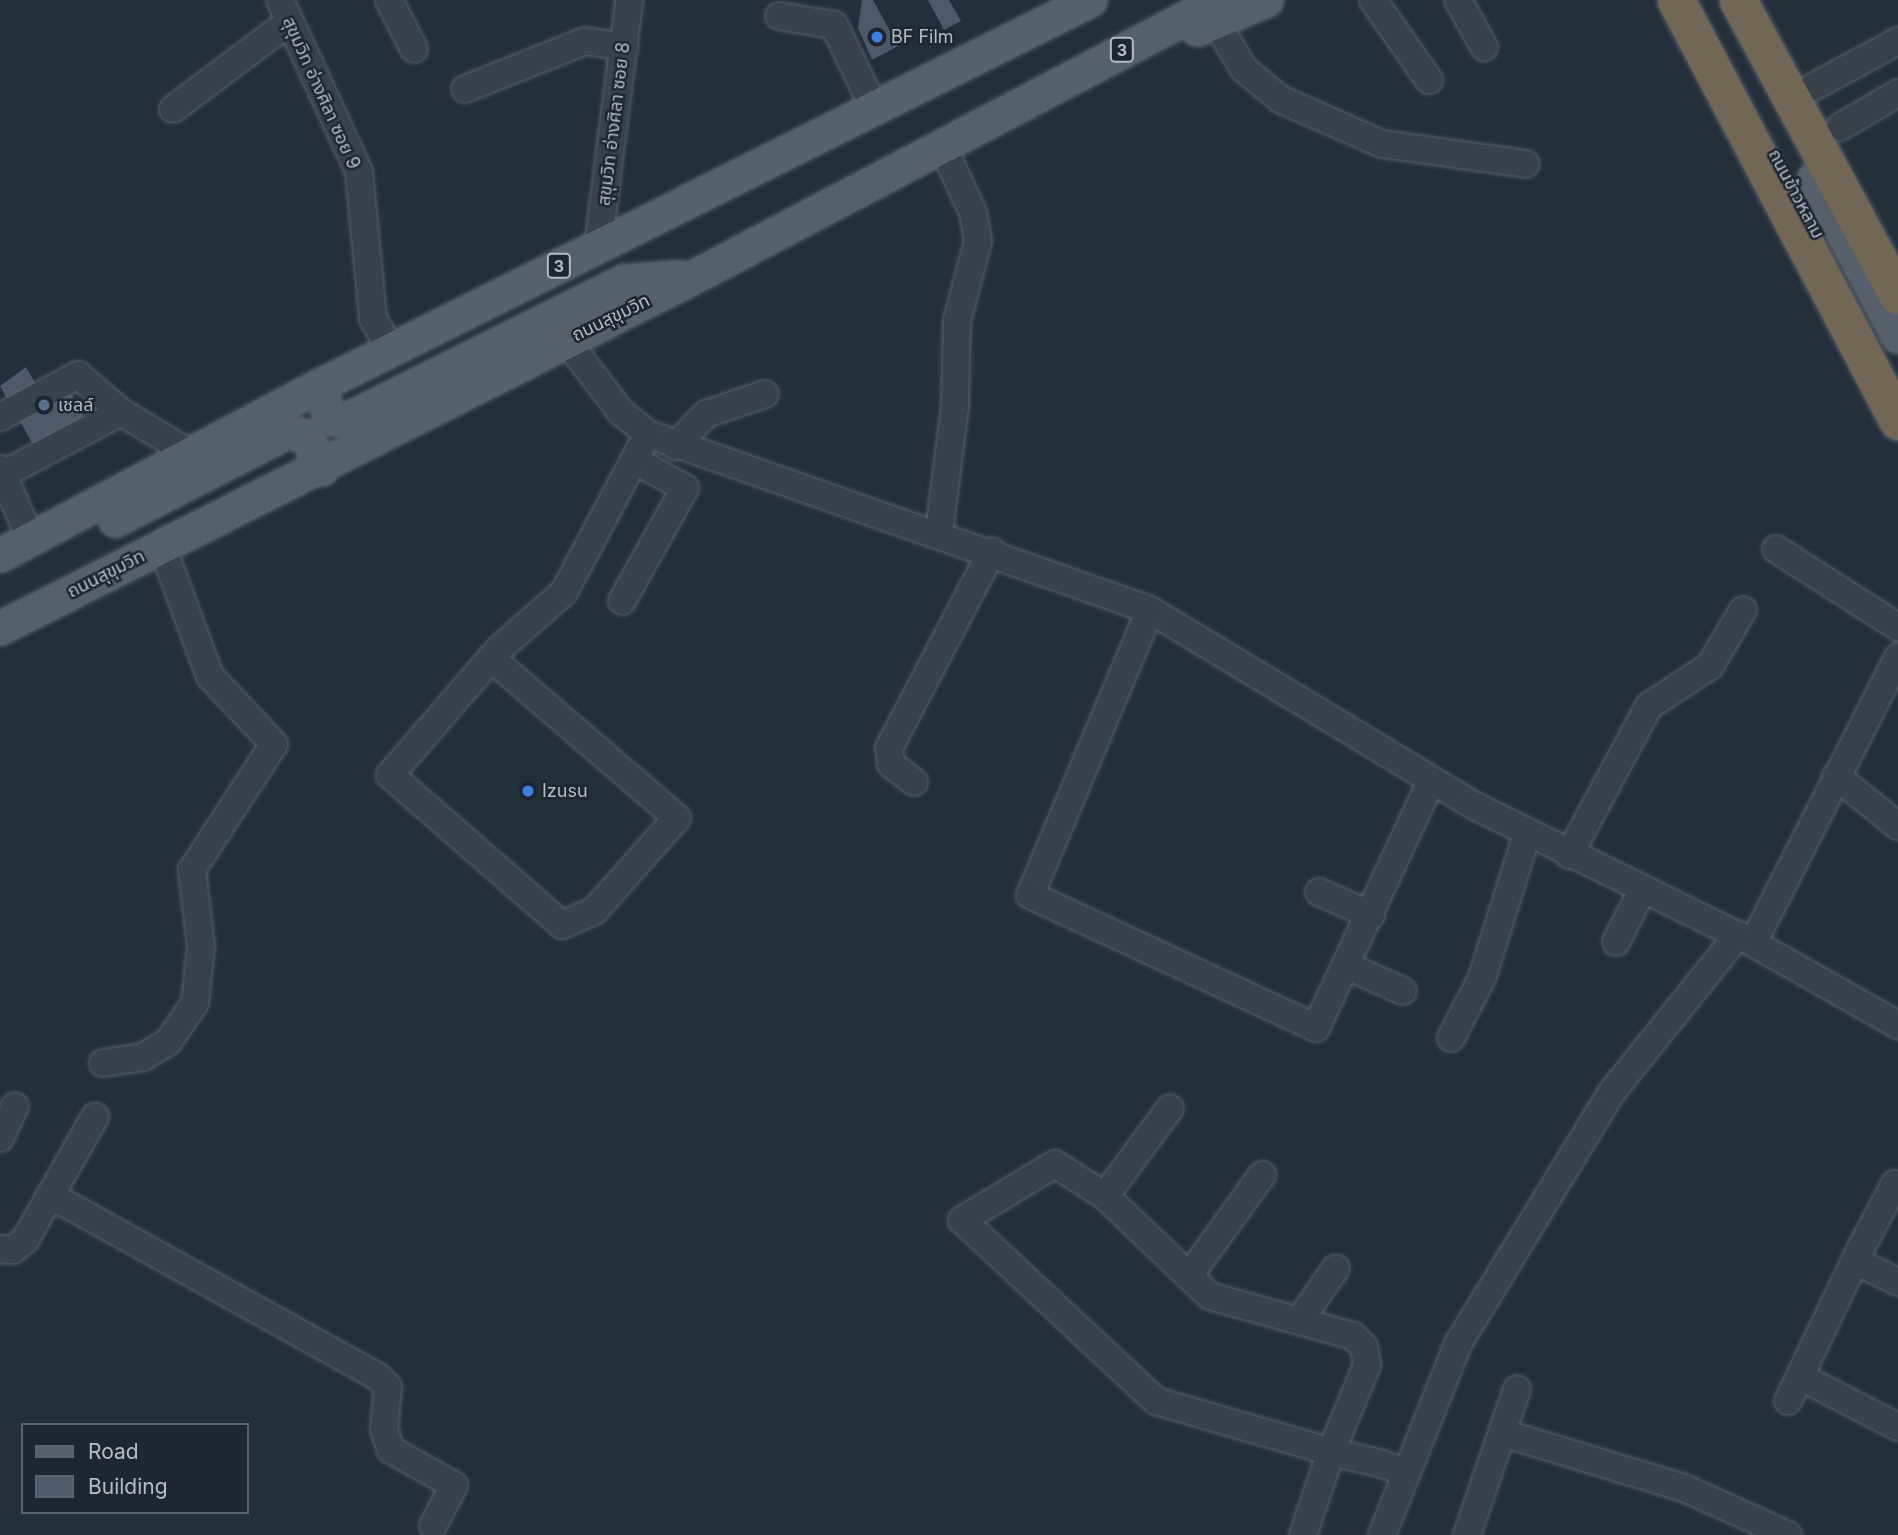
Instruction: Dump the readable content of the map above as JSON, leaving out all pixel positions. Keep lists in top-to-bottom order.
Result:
{
  "streets": {
    "main road": ["3", "ถนนข้าวหลาม", "ถนนสุขุมวิท"],
    "street": ["สุขุมวิท อ่างศิลา ซอย 9", "สุขุมวิท อ่างศิลา ซอย 8"]
  },
  "crossings": [
    ["3", "สุขุมวิท อ่างศิลา ซอย 9"],
    ["3", "สุขุมวิท อ่างศิลา ซอย 8"]
  ],
  "places": ["BF Film", "เชลล์", "Izusu"],
  "legend": ["Road", "Building"]
}
